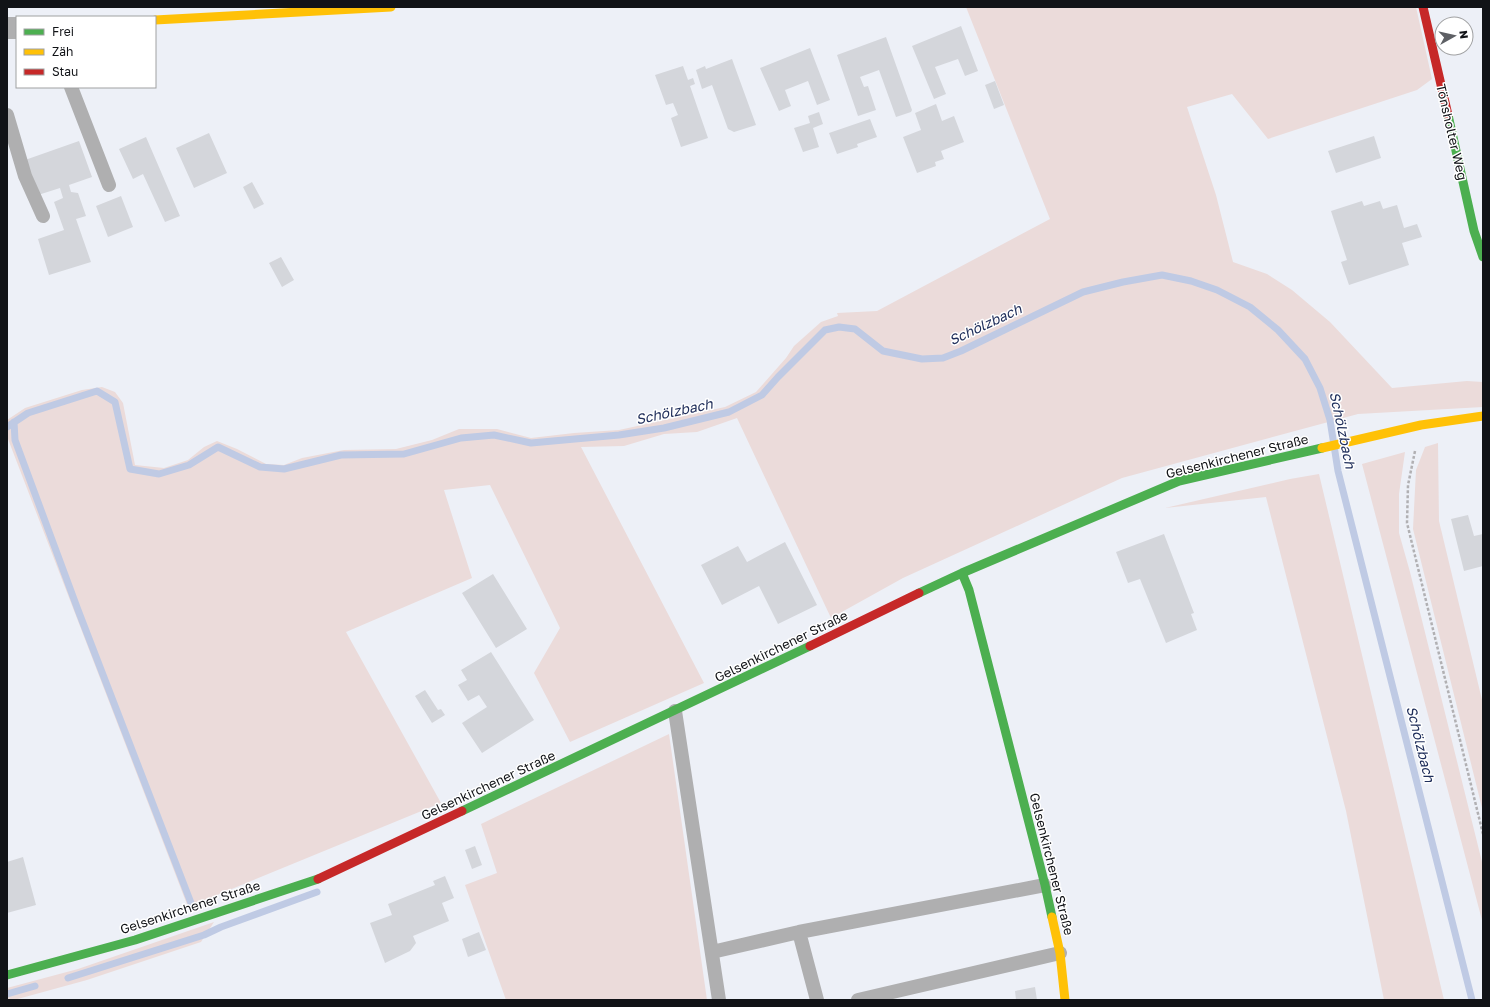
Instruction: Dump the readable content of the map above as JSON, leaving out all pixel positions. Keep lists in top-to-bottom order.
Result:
{
  "streets": {
    "street": ["Tönsholter Weg", "Gelsenkirchener Straße"]
  },
  "water": ["Schölzbach"],
  "legend": ["Frei", "Zäh", "Stau"],
  "north": "right"
}
